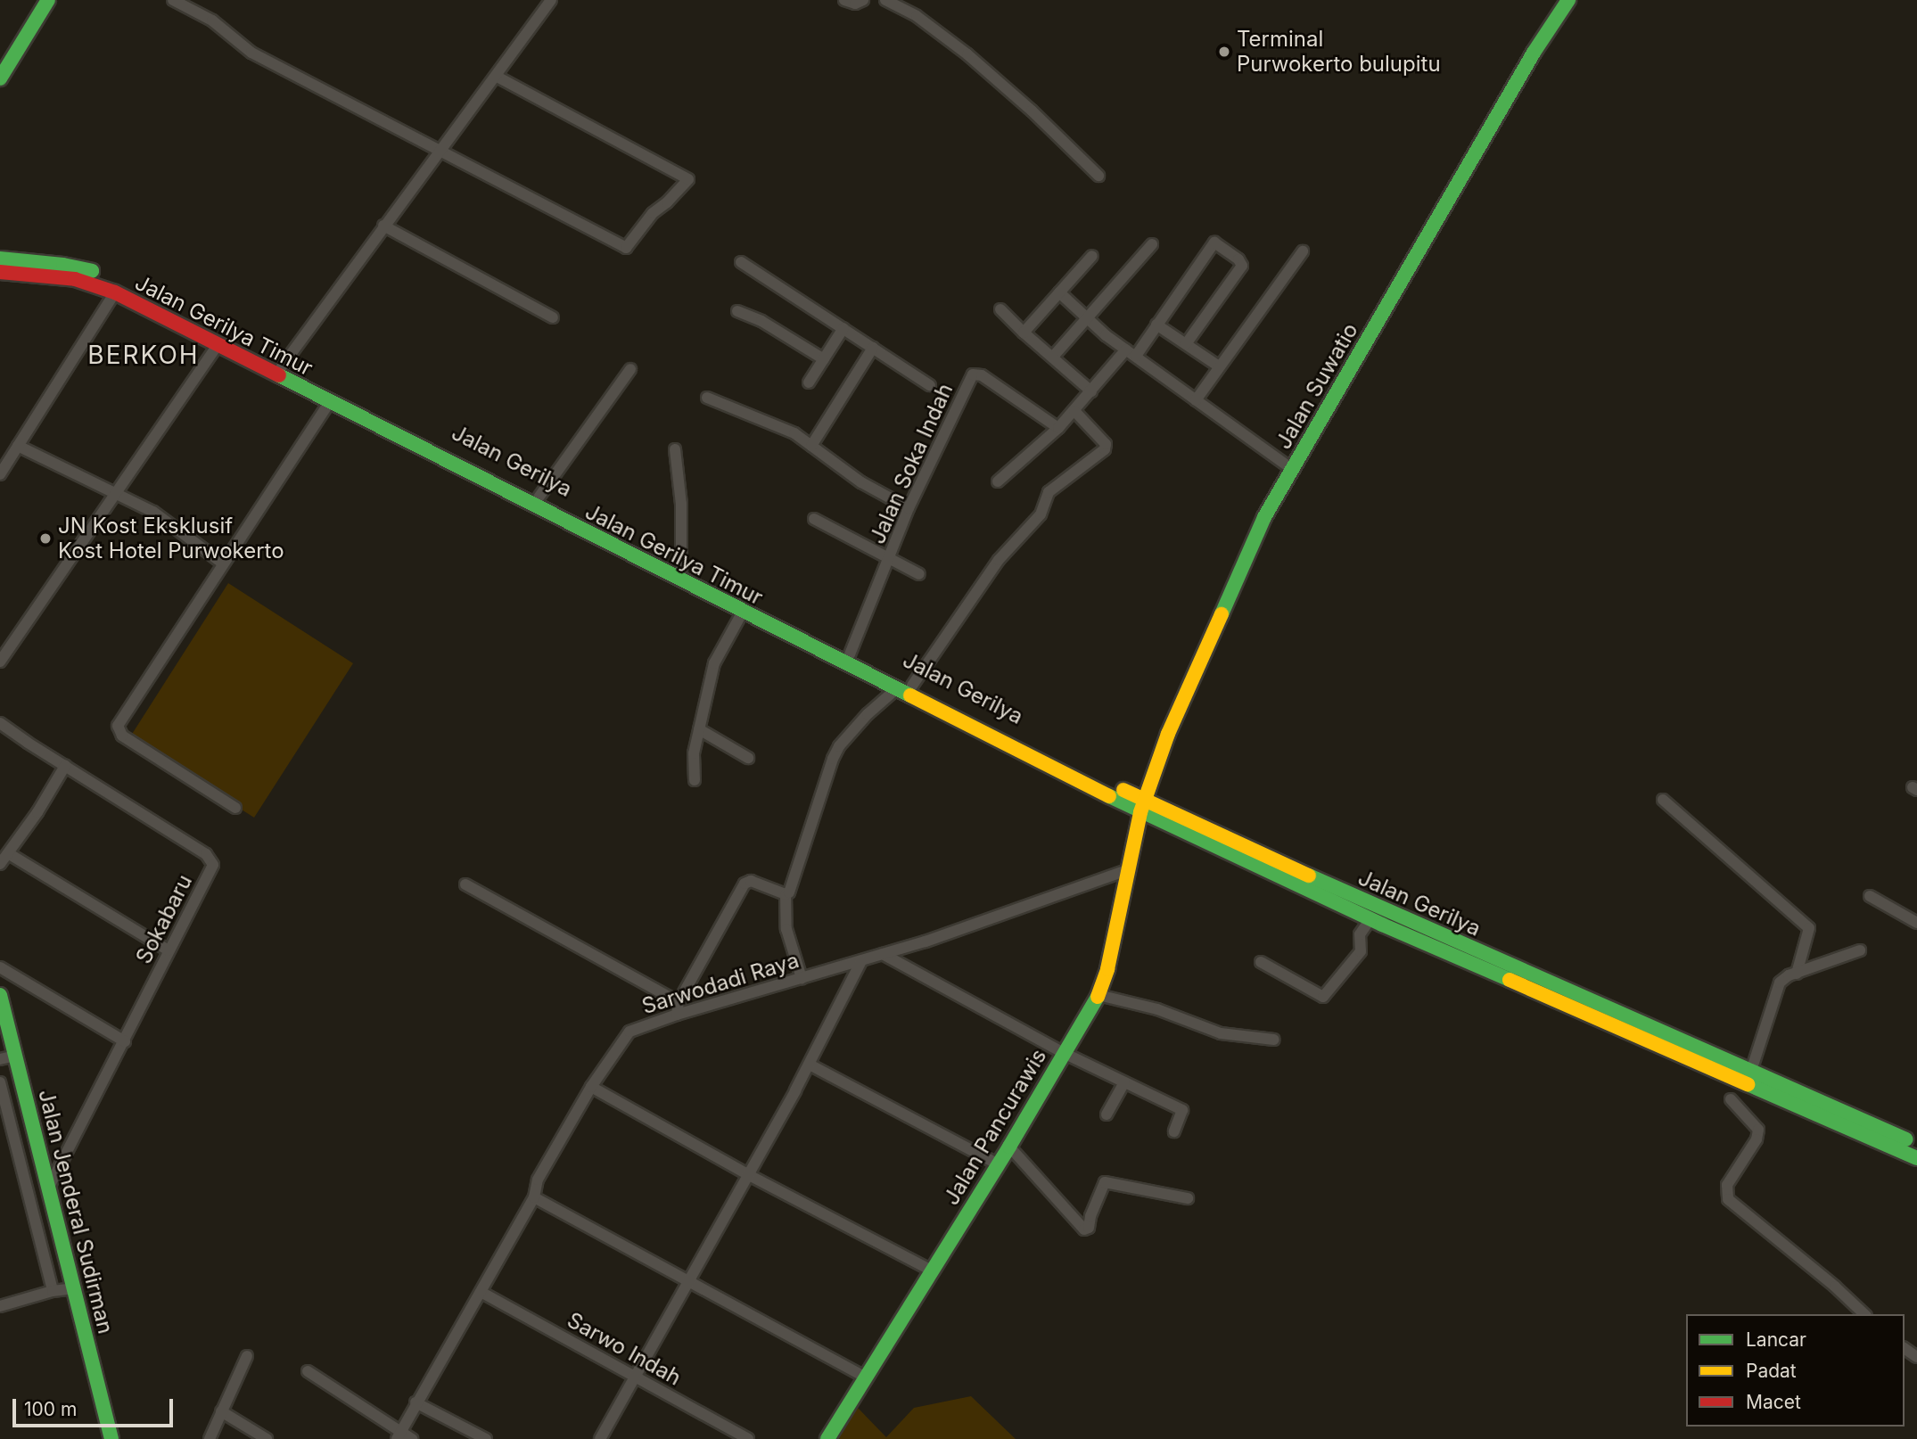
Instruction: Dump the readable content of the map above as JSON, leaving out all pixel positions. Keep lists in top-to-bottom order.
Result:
{
  "streets": {
    "main road": [
      "Jalan Gerilya Timur",
      "Jalan Suwatio",
      "Jalan Gerilya",
      "Jalan Pancurawis",
      "Jalan Jenderal Sudirman"
    ],
    "street": [
      "Jalan Soka Indah",
      "Sokabaru",
      "Sarwodadi Raya",
      "Sarwo Indah"
    ]
  },
  "crossings": [
    ["Jalan Gerilya Timur", "Jalan Gerilya"],
    ["Jalan Suwatio", "Jalan Gerilya"],
    ["Jalan Suwatio", "Jalan Pancurawis"],
    ["Jalan Gerilya", "Jalan Soka Indah"],
    ["Jalan Gerilya", "Jalan Pancurawis"],
    ["Sokabaru", "Jalan Jenderal Sudirman"],
    ["Sarwodadi Raya", "Jalan Pancurawis"],
    ["Sarwodadi Raya", "Sarwo Indah"]
  ],
  "districts": ["BERKOH"],
  "places": ["Terminal Purwokerto bulupitu", "JN Kost Eksklusif Kost Hotel Purwokerto"],
  "legend": ["Lancar", "Padat", "Macet"],
  "scale_bar": "100 m"
}
